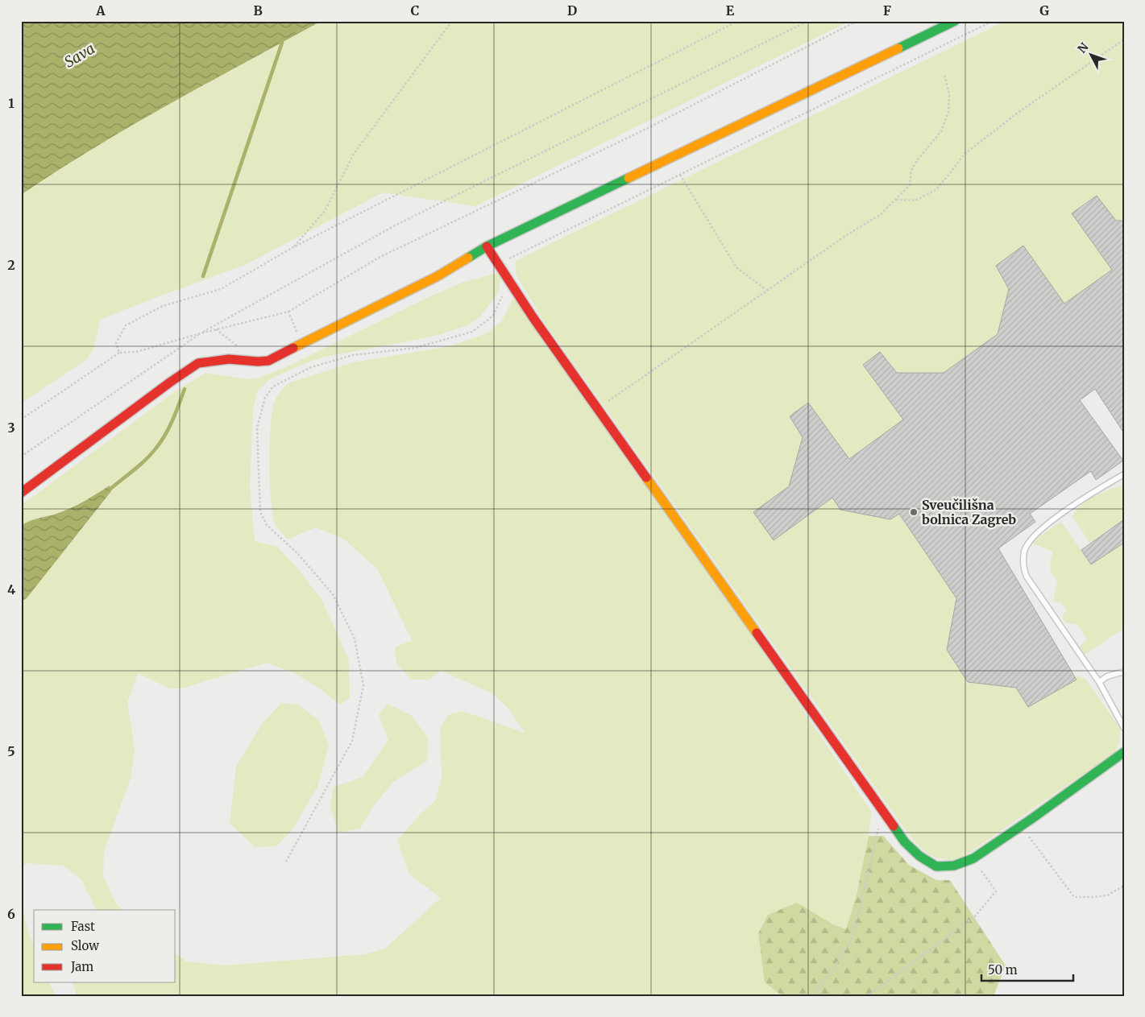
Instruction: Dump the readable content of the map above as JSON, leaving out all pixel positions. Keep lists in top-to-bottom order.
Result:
{
  "water": ["Sava"],
  "places": ["Sveučilišna bolnica Zagreb"],
  "legend": ["Fast", "Slow", "Jam"],
  "scale_bar": "50 m",
  "north": "top left",
  "grid": {
    "columns": [
      "A",
      "B",
      "C",
      "D",
      "E",
      "F",
      "G"
    ],
    "rows": [
      "1",
      "2",
      "3",
      "4",
      "5",
      "6"
    ]
  }
}
